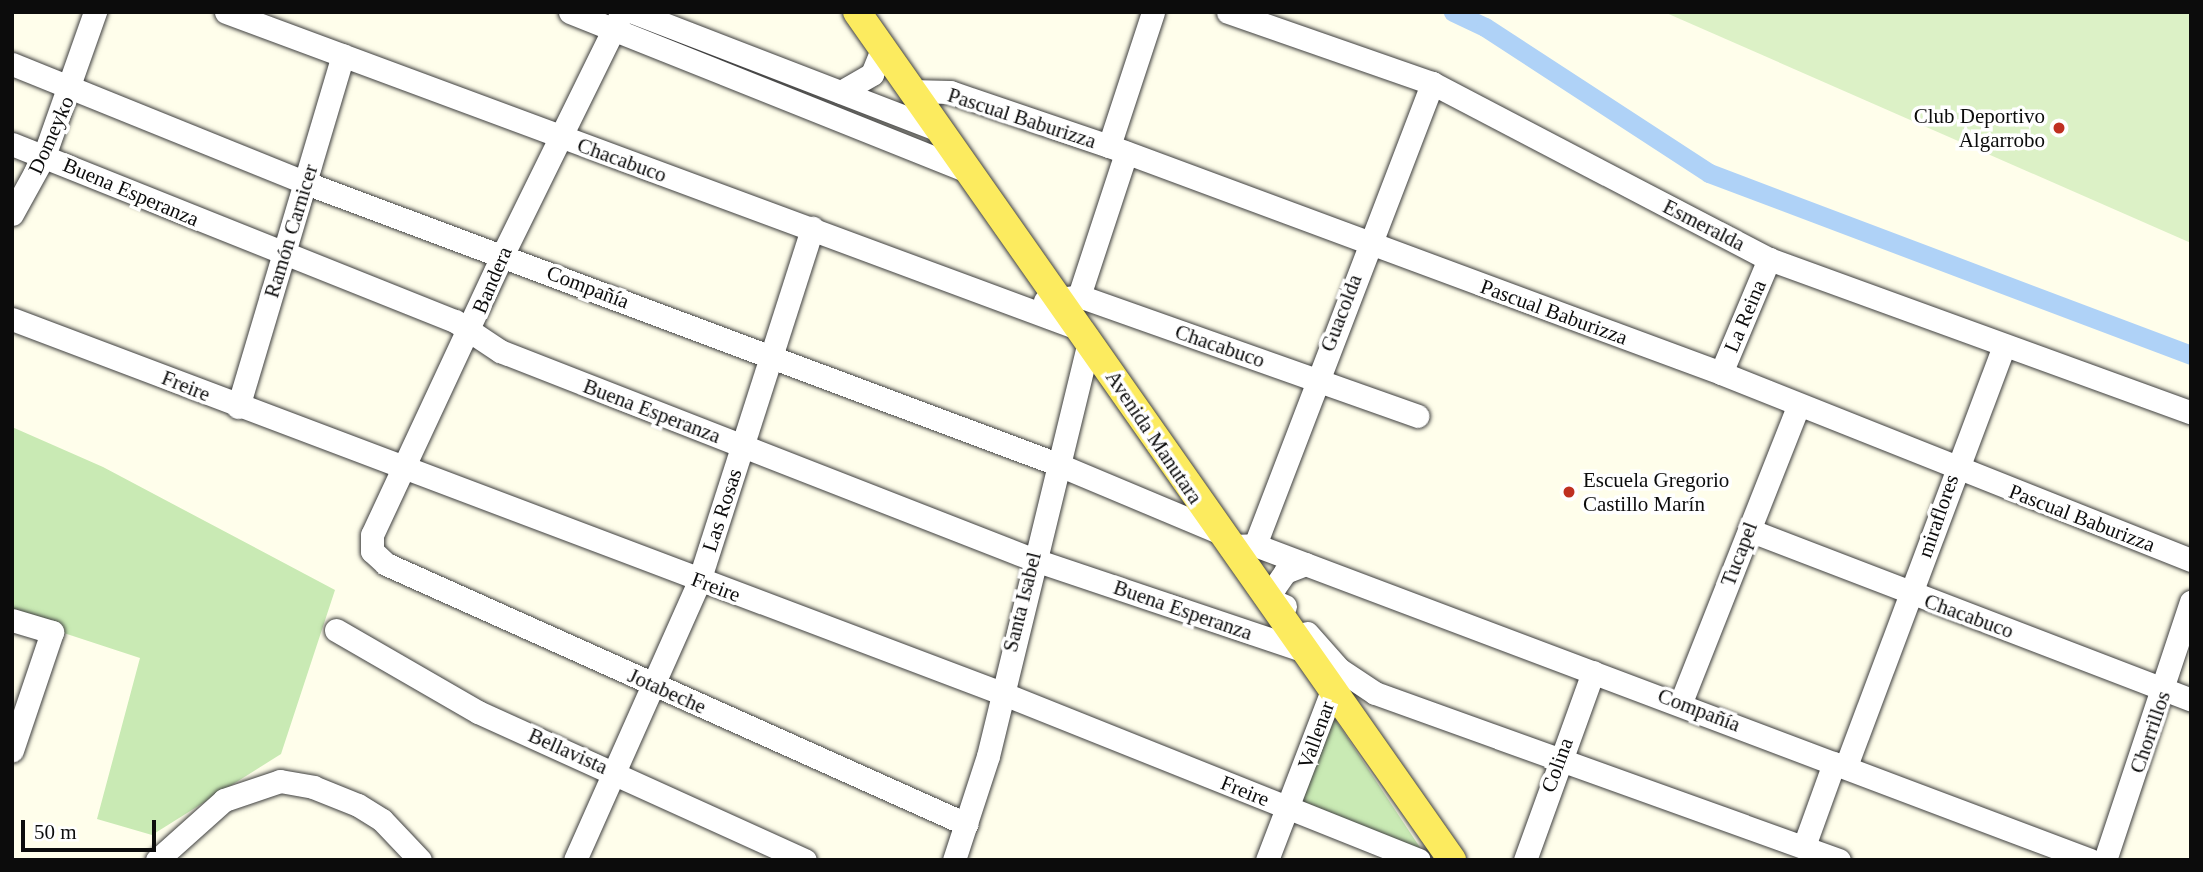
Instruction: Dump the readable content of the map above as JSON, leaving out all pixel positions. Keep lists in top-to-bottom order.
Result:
{
  "streets": {
    "main road": ["Avenida Manutara"],
    "street": [
      "Pascual Baburizza",
      "Domeyko",
      "Chacabuco",
      "Buena Esperanza",
      "Esmeralda",
      "Ramón Carnicer",
      "Bandera",
      "Compañía",
      "Guacolda",
      "La Reina",
      "Freire",
      "Las Rosas",
      "miraflores",
      "Tucapel",
      "Santa Isabel",
      "Jotabeche",
      "Chorrillos",
      "Vallenar",
      "Bellavista",
      "Colina"
    ]
  },
  "crossings": [
    ["Pascual Baburizza", "Guacolda"],
    ["Pascual Baburizza", "La Reina"],
    ["Pascual Baburizza", "Avenida Manutara"],
    ["Pascual Baburizza", "miraflores"],
    ["Pascual Baburizza", "Tucapel"],
    ["Domeyko", "Buena Esperanza"],
    ["Domeyko", "Compañía"],
    ["Chacabuco", "Ramón Carnicer"],
    ["Chacabuco", "Bandera"],
    ["Chacabuco", "Guacolda"],
    ["Chacabuco", "Avenida Manutara"],
    ["Chacabuco", "Las Rosas"],
    ["Chacabuco", "miraflores"],
    ["Chacabuco", "Tucapel"],
    ["Chacabuco", "Santa Isabel"],
    ["Chacabuco", "Chorrillos"],
    ["Buena Esperanza", "Ramón Carnicer"],
    ["Buena Esperanza", "Bandera"],
    ["Buena Esperanza", "Avenida Manutara"],
    ["Buena Esperanza", "Las Rosas"],
    ["Buena Esperanza", "miraflores"],
    ["Buena Esperanza", "Santa Isabel"],
    ["Buena Esperanza", "Colina"],
    ["Esmeralda", "Guacolda"],
    ["Esmeralda", "La Reina"],
    ["Esmeralda", "miraflores"],
    ["Ramón Carnicer", "Compañía"],
    ["Ramón Carnicer", "Freire"],
    ["Bandera", "Compañía"],
    ["Bandera", "Freire"],
    ["Bandera", "Jotabeche"],
    ["Compañía", "Guacolda"],
    ["Compañía", "Avenida Manutara"],
    ["Compañía", "Las Rosas"],
    ["Compañía", "miraflores"],
    ["Compañía", "Tucapel"],
    ["Compañía", "Santa Isabel"],
    ["Compañía", "Colina"],
    ["Guacolda", "Avenida Manutara"],
    ["Freire", "Las Rosas"],
    ["Freire", "Santa Isabel"],
    ["Freire", "Vallenar"],
    ["Avenida Manutara", "Santa Isabel"],
    ["Avenida Manutara", "Vallenar"],
    ["Las Rosas", "Jotabeche"],
    ["Las Rosas", "Bellavista"],
    ["Santa Isabel", "Jotabeche"]
  ],
  "places": ["Club Deportivo Algarrobo", "Escuela Gregorio Castillo Marín"],
  "scale_bar": "50 m"
}
